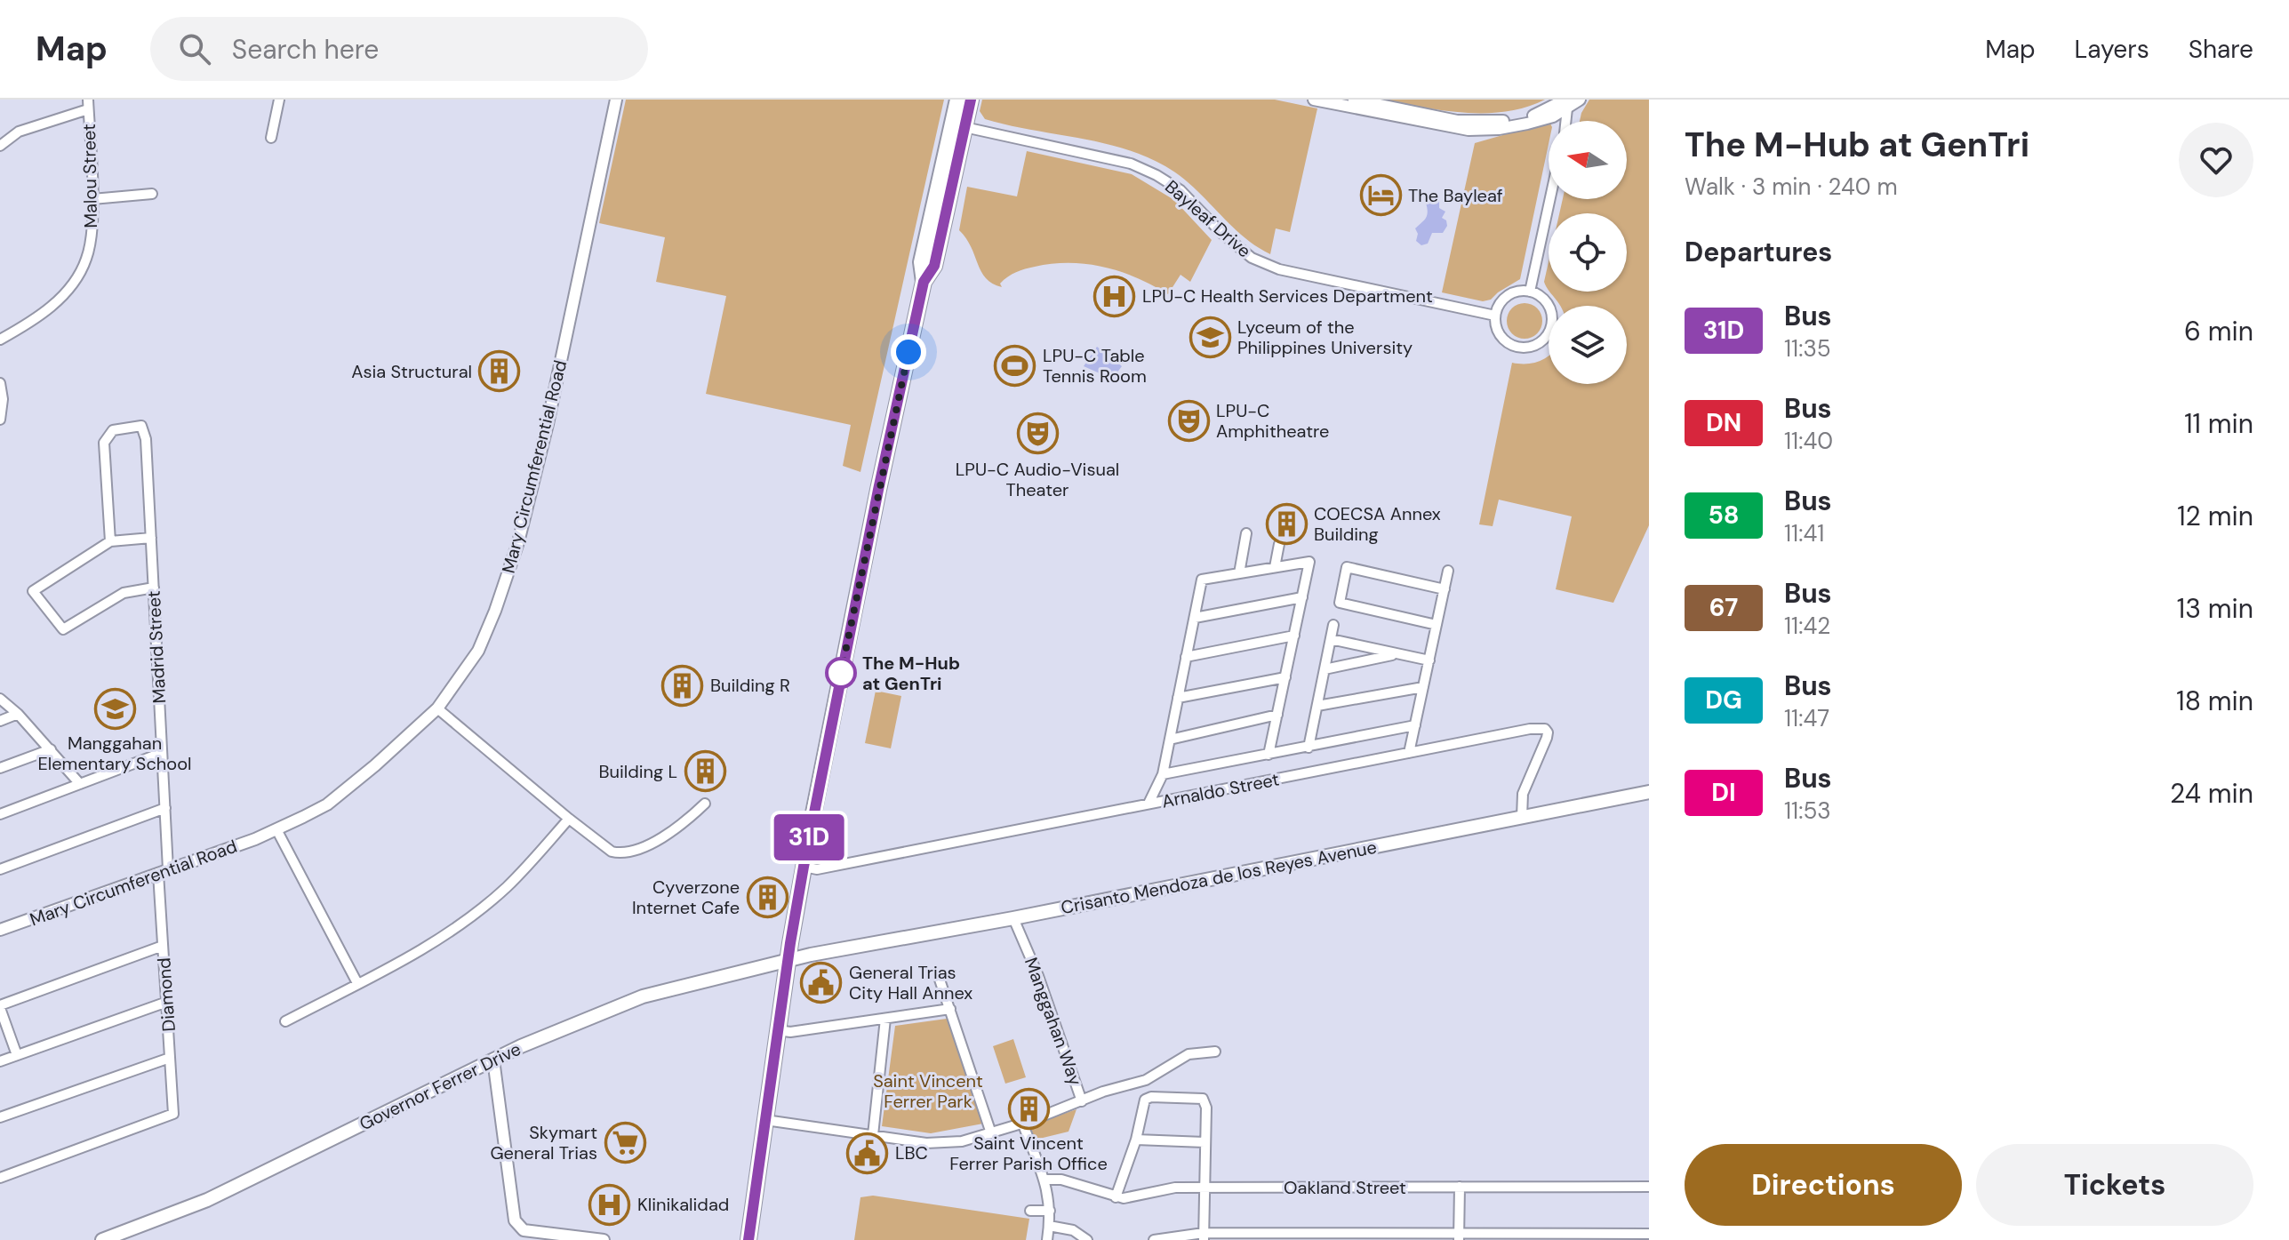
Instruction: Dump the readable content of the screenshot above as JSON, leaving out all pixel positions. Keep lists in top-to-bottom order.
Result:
{
  "streets": {
    "main road": ["Crisanto Mendoza de los Reyes Avenue", "Governor Ferrer Drive"],
    "street": [
      "Malou Street",
      "Bayleaf Drive",
      "Mary Circumferential Road",
      "Madrid Street",
      "Arnaldo Street",
      "Diamond",
      "Manggahan Way",
      "Oakland Street"
    ]
  },
  "crossings": [
    ["Mary Circumferential Road", "Madrid Street"],
    ["Mary Circumferential Road", "Diamond"],
    ["Madrid Street", "Diamond"],
    ["Arnaldo Street", "Crisanto Mendoza de los Reyes Avenue"],
    ["Crisanto Mendoza de los Reyes Avenue", "Manggahan Way"],
    ["Crisanto Mendoza de los Reyes Avenue", "Governor Ferrer Drive"]
  ],
  "parks": ["Saint Vincent Ferrer Park"],
  "places": {
    "hotel": ["The Bayleaf"],
    "hospital": ["LPU-C Health Services Department", "Klinikalidad"],
    "school or university": ["Lyceum of the Philippines University", "Manggahan Elementary School"],
    "sports": ["LPU-C Table Tennis Room"],
    "building": [
      "Asia Structural",
      "COECSA Annex Building",
      "Building R",
      "Building L",
      "Cyverzone Internet Cafe",
      "Saint Vincent Ferrer Parish Office"
    ],
    "theatre": ["LPU-C Amphitheatre", "LPU-C Audio-Visual Theater"],
    "other": ["The M-Hub at GenTri"],
    "public building": ["General Trias City Hall Annex", "LBC"],
    "supermarket": ["Skymart General Trias"]
  },
  "lines": ["bus line 31D"],
  "north": "left",
  "page": {
    "header": "Map",
    "search": "Search here",
    "nav": ["Map", "Layers", "Share"],
    "on_map": "31D",
    "heading": [
      ["The M-Hub at GenTri", "Walk · 3 min · 240 m"],
      "Departures"
    ],
    "list": [
      {
        "mark": "31D",
        "name": "Bus",
        "note": "11:35",
        "value": "6 min"
      },
      {
        "mark": "DN",
        "name": "Bus",
        "note": "11:40",
        "value": "11 min"
      },
      {
        "mark": "58",
        "name": "Bus",
        "note": "11:41",
        "value": "12 min"
      },
      {
        "mark": "67",
        "name": "Bus",
        "note": "11:42",
        "value": "13 min"
      },
      {
        "mark": "DG",
        "name": "Bus",
        "note": "11:47",
        "value": "18 min"
      },
      {
        "mark": "DI",
        "name": "Bus",
        "note": "11:53",
        "value": "24 min"
      }
    ],
    "buttons": ["Directions", "Tickets"]
  }
}
